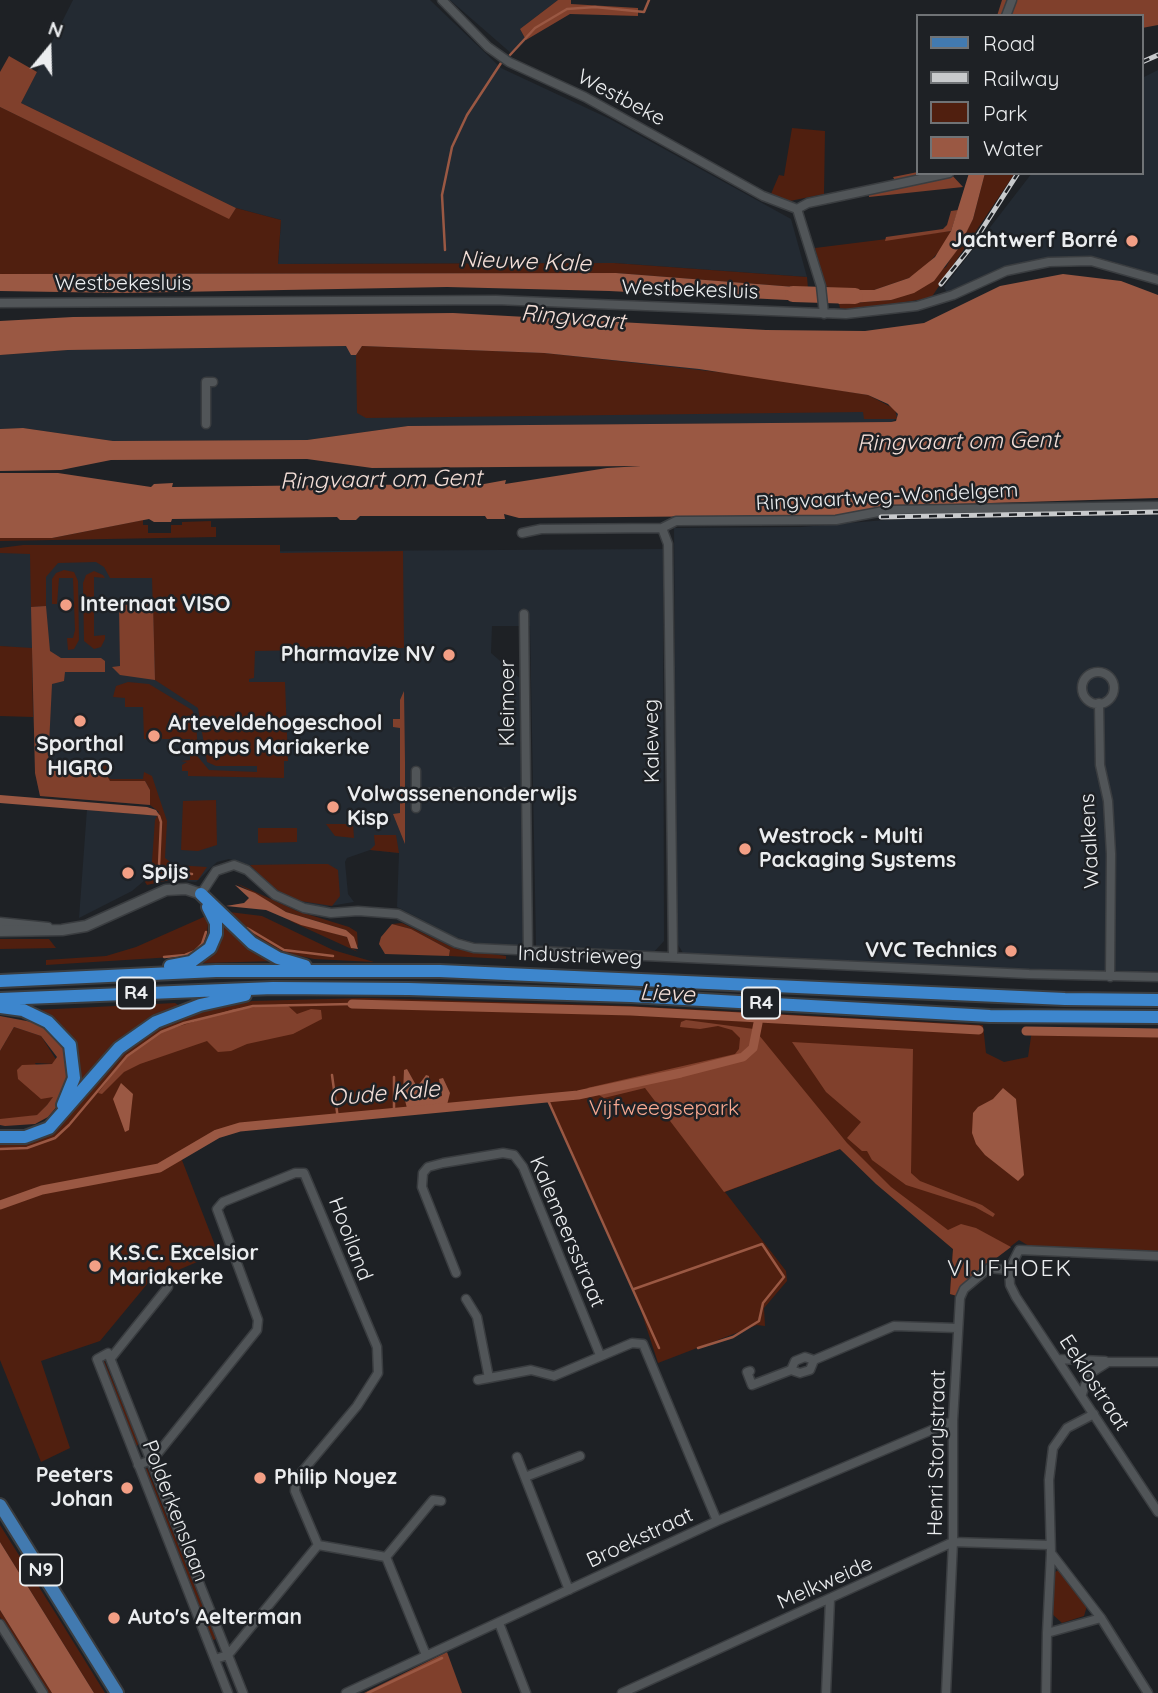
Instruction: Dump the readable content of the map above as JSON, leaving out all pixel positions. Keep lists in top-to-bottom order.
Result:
{
  "streets": {
    "highway": ["Industrieweg", "R4"],
    "main road": ["N9"],
    "street": [
      "Westbeke",
      "Westbekesluis",
      "Ringvaartweg-Wondelgem",
      "Kleimoer",
      "Kaleweg",
      "Waalkens",
      "Kalemeersstraat",
      "Hooiland",
      "Eeklostraat",
      "Henri Storystraat",
      "Polderkenslaan",
      "Broekstraat",
      "Melkweide"
    ]
  },
  "crossings": [
    ["Ringvaartweg-Wondelgem", "Kaleweg"],
    ["Kleimoer", "Industrieweg"],
    ["Kaleweg", "Industrieweg"],
    ["Waalkens", "Industrieweg"],
    ["Industrieweg", "R4"],
    ["Hooiland", "Polderkenslaan"],
    ["Eeklostraat", "Henri Storystraat"],
    ["Henri Storystraat", "Broekstraat"],
    ["Henri Storystraat", "Melkweide"]
  ],
  "districts": ["VIJFHOEK"],
  "water": [
    "Nieuwe Kale",
    "Ringvaart",
    "Ringvaart om Gent",
    "Lieve",
    "Oude Kale"
  ],
  "parks": ["Vijfweegsepark"],
  "places": [
    "Jachtwerf Borré",
    "Internaat VISO",
    "Pharmavize NV",
    "Sporthal HIGRO",
    "Arteveldehogeschool Campus Mariakerke",
    "Volwassenenonderwijs Kisp",
    "Westrock - Multi Packaging Systems",
    "Spijs",
    "VVC Technics",
    "K.S.C. Excelsior Mariakerke",
    "Philip Noyez",
    "Peeters Johan",
    "Auto's Aelterman"
  ],
  "legend": [
    "Road",
    "Railway",
    "Park",
    "Water"
  ],
  "north": "top"
}
